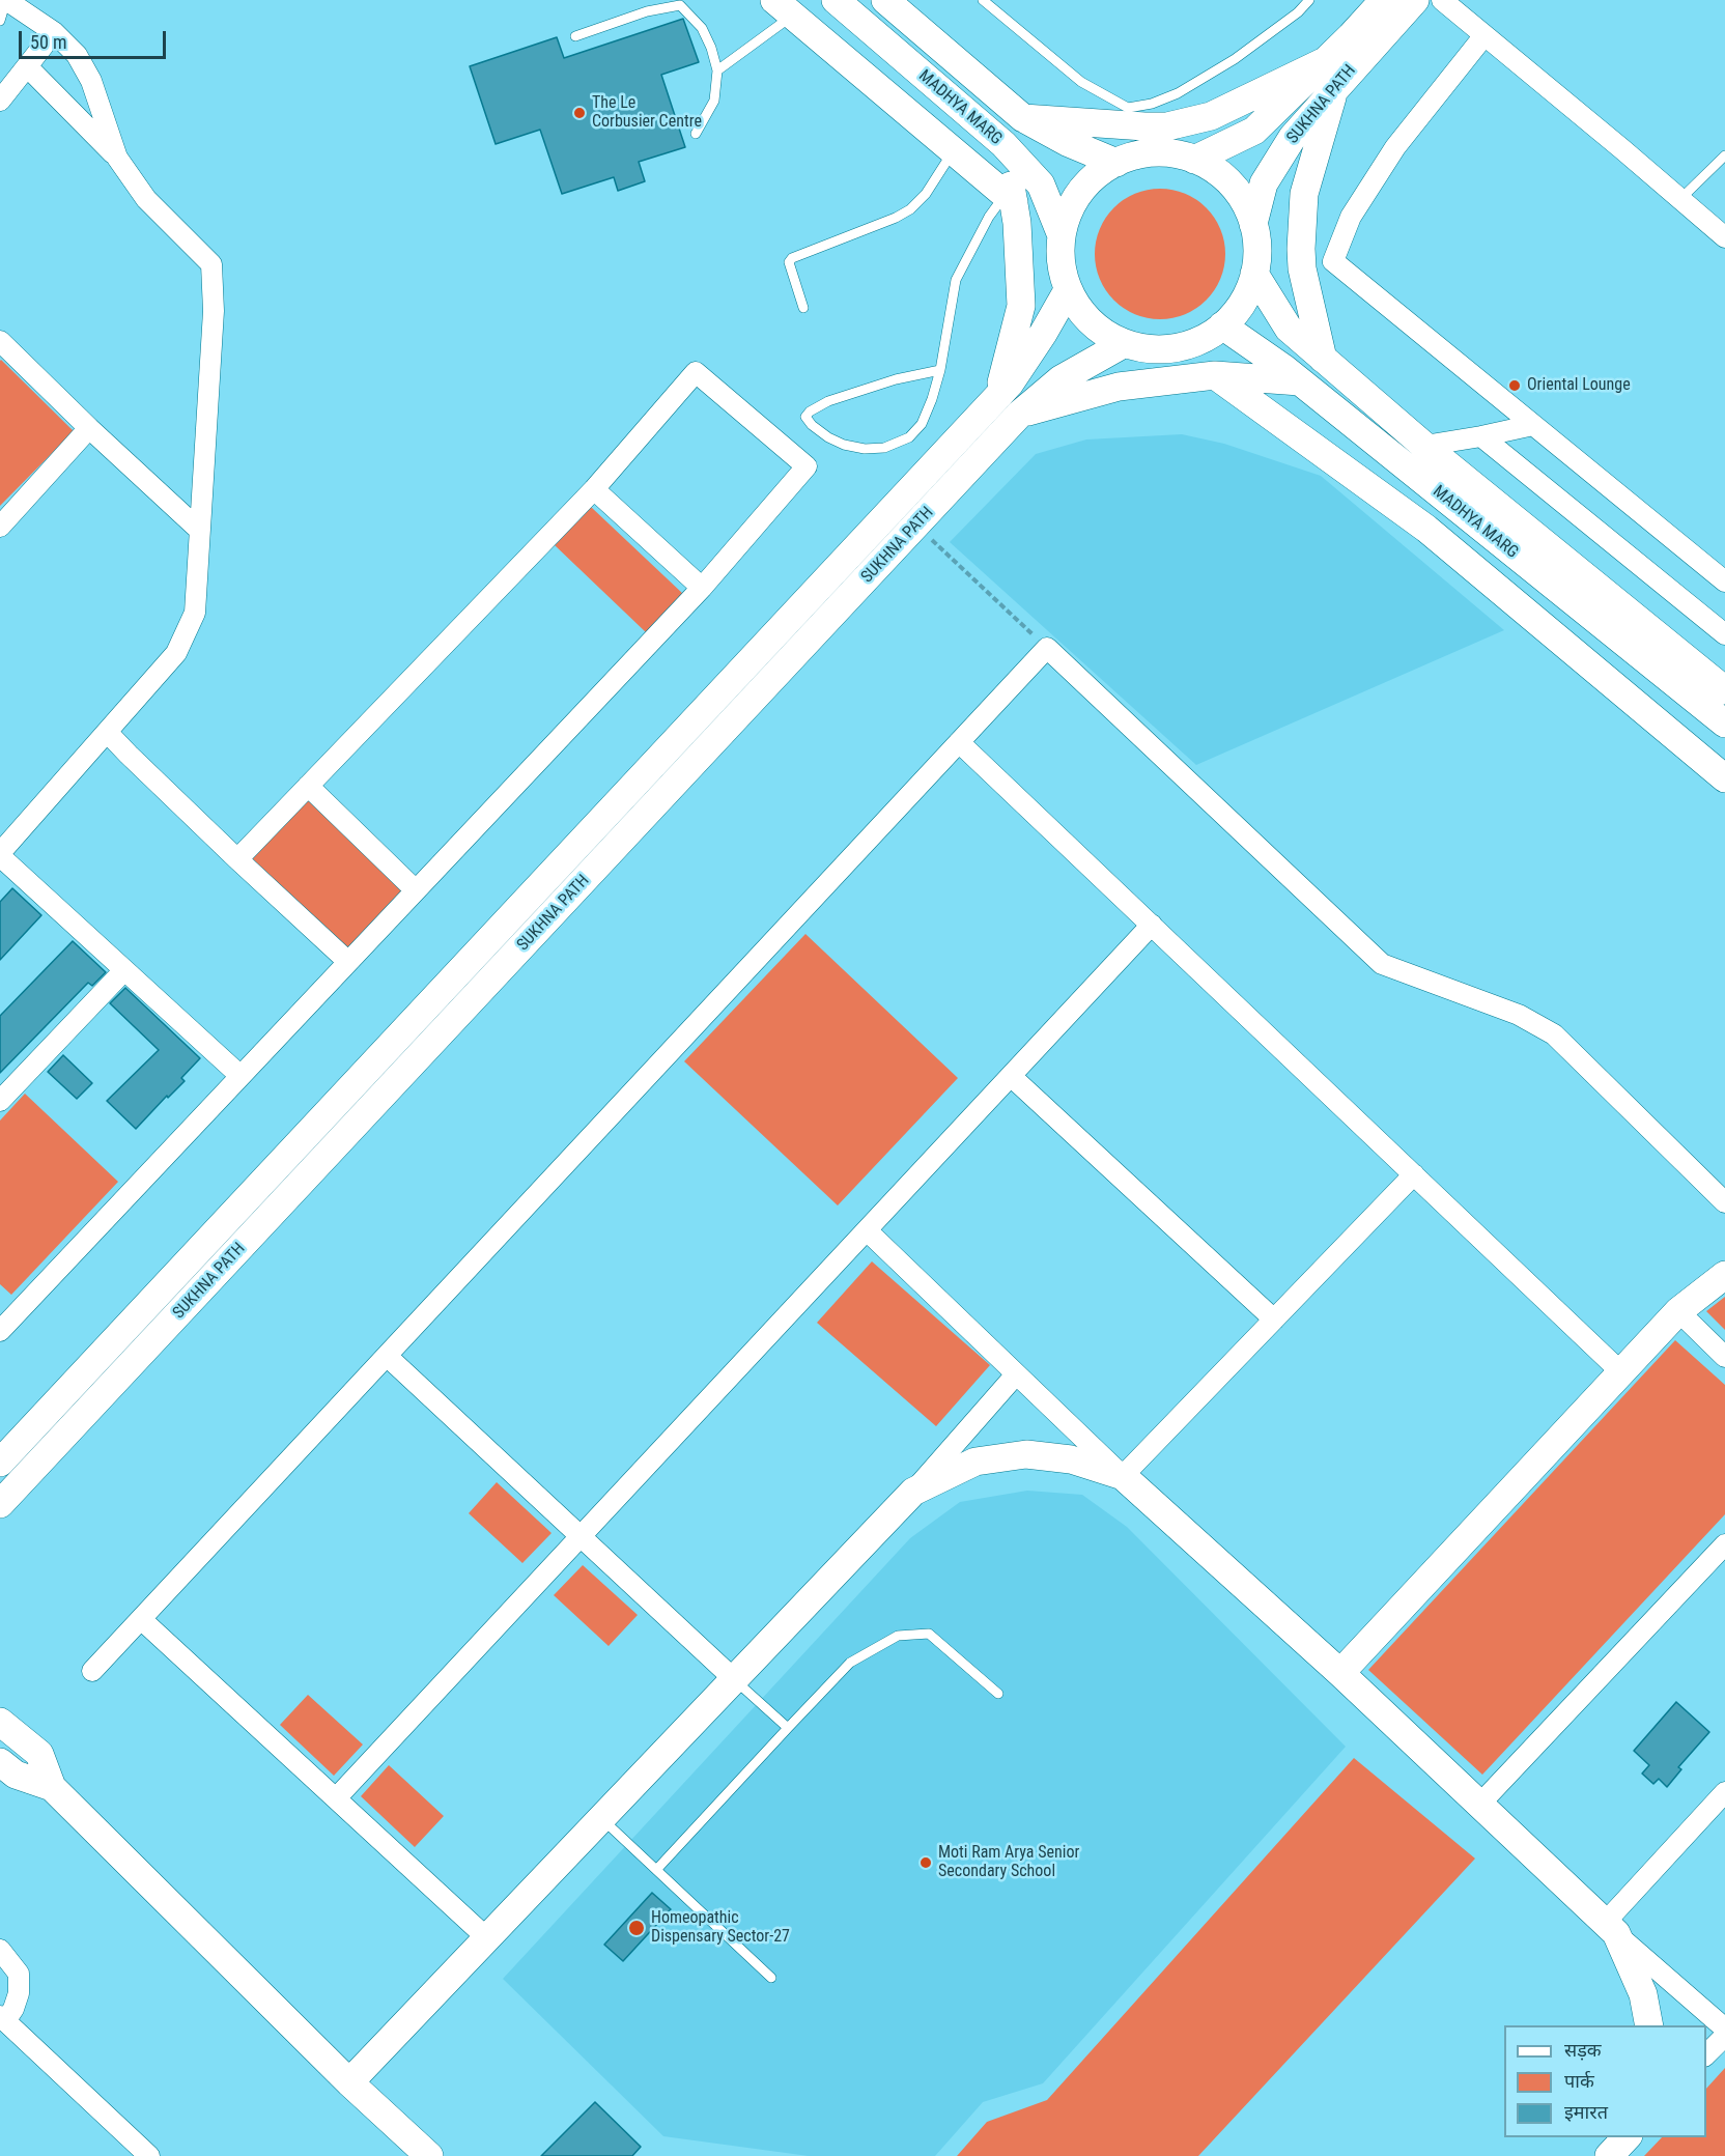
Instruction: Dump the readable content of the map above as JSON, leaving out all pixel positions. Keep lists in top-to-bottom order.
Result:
{
  "streets": {
    "main road": ["SUKHNA PATH", "MADHYA MARG"]
  },
  "crossings": [
    ["SUKHNA PATH", "MADHYA MARG"]
  ],
  "places": [
    "The Le Corbusier Centre",
    "Oriental Lounge",
    "Moti Ram Arya Senior Secondary School",
    "Homeopathic Dispensary Sector-27"
  ],
  "legend": ["सड़क", "पार्क", "इमारत"],
  "scale_bar": "50 m"
}
